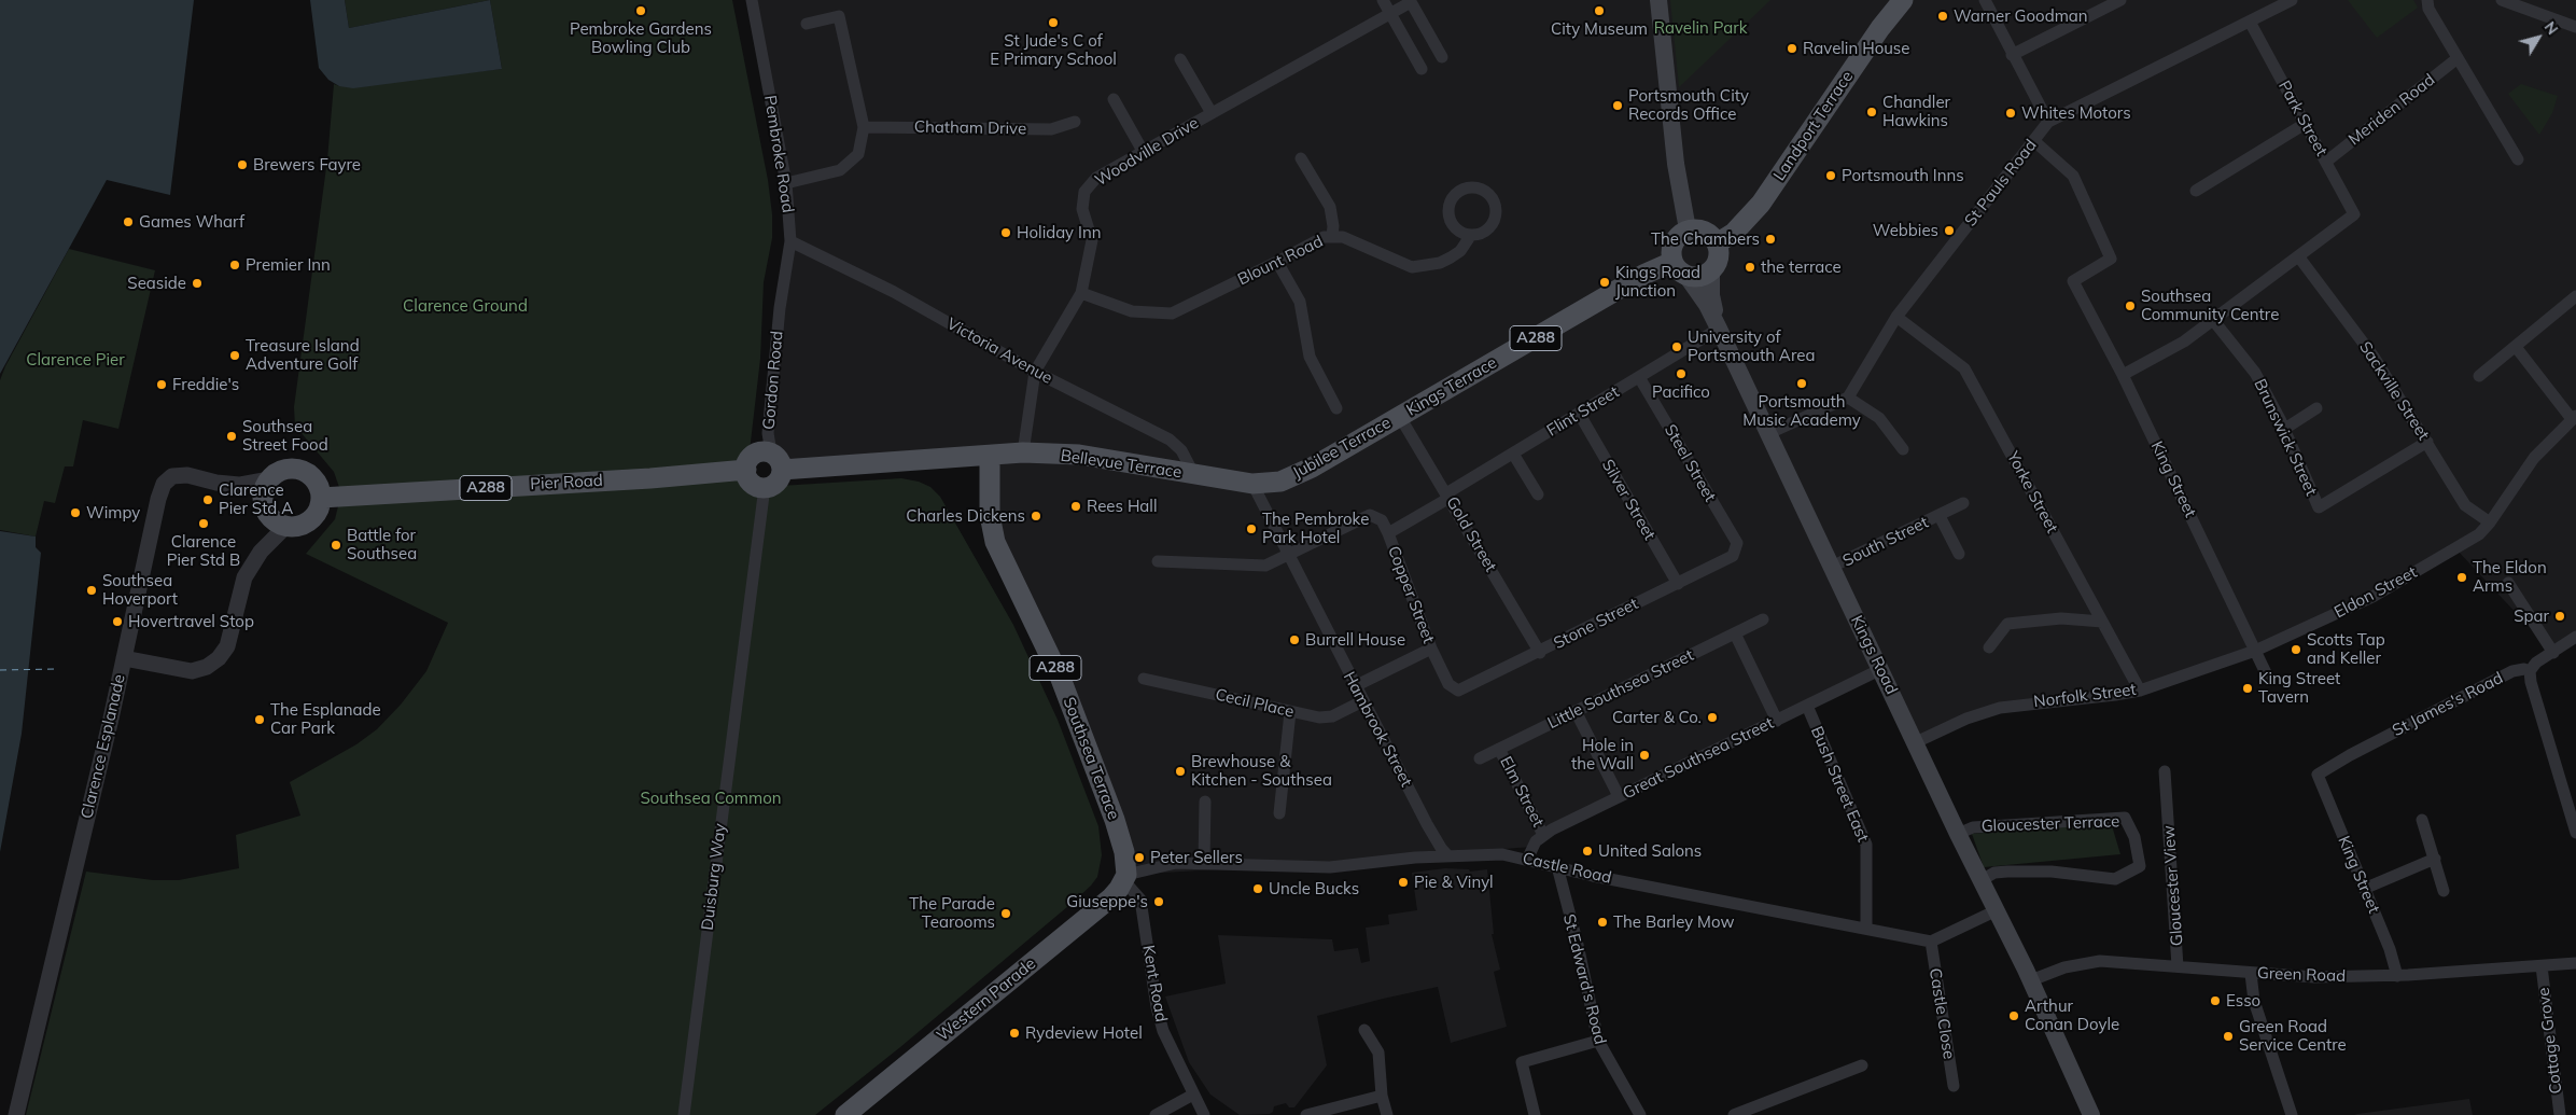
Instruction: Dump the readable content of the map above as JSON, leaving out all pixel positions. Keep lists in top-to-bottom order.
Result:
{
  "streets": {
    "main road": [
      "Landport Terrace",
      "A288",
      "Kings Terrace",
      "Jubilee Terrace",
      "Bellevue Terrace",
      "Pier Road",
      "Kings Road",
      "Southsea Terrace",
      "Western Parade"
    ],
    "street": [
      "Meriden Road",
      "Park Street",
      "Chatham Drive",
      "Woodville Drive",
      "Pembroke Road",
      "St Pauls Road",
      "Blount Road",
      "Victoria Avenue",
      "Gordon Road",
      "Sackville Street",
      "Flint Street",
      "Brunswick Street",
      "Steel Street",
      "King Street",
      "Yorke Street",
      "Silver Street",
      "Gold Street",
      "South Street",
      "Eldon Street",
      "Copper Street",
      "Stone Street",
      "Little Southsea Street",
      "Norfolk Street",
      "Cecil Place",
      "St James's Road",
      "Hambrook Street",
      "Clarence Esplanade",
      "Great Southsea Street",
      "Bush Street East",
      "Elm Street",
      "Gloucester Terrace",
      "Castle Road",
      "Duisburg Way",
      "Gloucester View",
      "Green Road",
      "St Edward's Road",
      "Kent Road",
      "Castle Close",
      "Cottage Grove"
    ]
  },
  "crossings": [
    ["Meriden Road", "Park Street"],
    ["Park Street", "St Pauls Road"],
    ["Park Street", "Sackville Street"],
    ["Landport Terrace", "A288"],
    ["Landport Terrace", "Kings Terrace"],
    ["Landport Terrace", "Kings Road"],
    ["Woodville Drive", "Blount Road"],
    ["Woodville Drive", "Victoria Avenue"],
    ["Pembroke Road", "Victoria Avenue"],
    ["Pembroke Road", "Gordon Road"],
    ["St Pauls Road", "King Street"],
    ["St Pauls Road", "Yorke Street"],
    ["A288", "Gordon Road"],
    ["A288", "Kings Terrace"],
    ["A288", "Bellevue Terrace"],
    ["A288", "Pier Road"],
    ["A288", "Kings Road"],
    ["A288", "Southsea Terrace"],
    ["A288", "Duisburg Way"],
    ["Victoria Avenue", "Bellevue Terrace"],
    ["Gordon Road", "Pier Road"],
    ["Gordon Road", "Duisburg Way"],
    ["Kings Terrace", "Jubilee Terrace"],
    ["Kings Terrace", "Gold Street"],
    ["Kings Terrace", "Kings Road"],
    ["Sackville Street", "Brunswick Street"],
    ["Sackville Street", "Eldon Street"],
    ["Flint Street", "Steel Street"],
    ["Flint Street", "Silver Street"],
    ["Flint Street", "Gold Street"],
    ["Flint Street", "Copper Street"],
    ["Flint Street", "Kings Road"],
    ["Jubilee Terrace", "Bellevue Terrace"],
    ["Jubilee Terrace", "Gold Street"],
    ["Jubilee Terrace", "Hambrook Street"],
    ["Steel Street", "Stone Street"],
    ["Bellevue Terrace", "Hambrook Street"],
    ["Bellevue Terrace", "Southsea Terrace"],
    ["King Street", "Eldon Street"],
    ["King Street", "Norfolk Street"],
    ["King Street", "St James's Road"],
    ["King Street", "Green Road"],
    ["Pier Road", "Clarence Esplanade"],
    ["Pier Road", "Duisburg Way"],
    ["Yorke Street", "Norfolk Street"],
    ["Silver Street", "Stone Street"],
    ["Gold Street", "Copper Street"],
    ["Gold Street", "Stone Street"],
    ["South Street", "Kings Road"],
    ["Eldon Street", "Norfolk Street"],
    ["Copper Street", "Stone Street"],
    ["Kings Road", "Norfolk Street"],
    ["Kings Road", "Great Southsea Street"],
    ["Kings Road", "Gloucester Terrace"],
    ["Kings Road", "Green Road"],
    ["Little Southsea Street", "Elm Street"],
    ["Cecil Place", "Hambrook Street"],
    ["Hambrook Street", "Castle Road"],
    ["Southsea Terrace", "Castle Road"],
    ["Southsea Terrace", "Kent Road"],
    ["Southsea Terrace", "Western Parade"],
    ["Great Southsea Street", "Bush Street East"],
    ["Great Southsea Street", "Elm Street"],
    ["Great Southsea Street", "Castle Road"],
    ["Bush Street East", "Castle Road"],
    ["Castle Road", "St Edward's Road"],
    ["Castle Road", "Kent Road"],
    ["Castle Road", "Western Parade"],
    ["Castle Road", "Castle Close"],
    ["Gloucester View", "Green Road"],
    ["Green Road", "Cottage Grove"],
    ["Kent Road", "Western Parade"]
  ],
  "parks": [
    "Ravelin Park",
    "Clarence Ground",
    "Clarence Pier",
    "Southsea Common"
  ],
  "places": [
    "Pembroke Gardens Bowling Club",
    "City Museum",
    "Warner Goodman",
    "St Jude's C of E Primary School",
    "Ravelin House",
    "Portsmouth City Records Office",
    "Chandler Hawkins",
    "Whites Motors",
    "Brewers Fayre",
    "Portsmouth Inns",
    "Games Wharf",
    "Webbies",
    "Holiday Inn",
    "The Chambers",
    "Premier Inn",
    "the terrace",
    "Kings Road Junction",
    "Seaside",
    "Southsea Community Centre",
    "University of Portsmouth Area",
    "Treasure Island Adventure Golf",
    "Pacifico",
    "Portsmouth Music Academy",
    "Freddie's",
    "Southsea Street Food",
    "Clarence Pier Std A",
    "Rees Hall",
    "Wimpy",
    "Charles Dickens",
    "Clarence Pier Std B",
    "The Pembroke Park Hotel",
    "Battle for Southsea",
    "The Eldon Arms",
    "Southsea Hoverport",
    "Spar",
    "Hovertravel Stop",
    "Burrell House",
    "Scotts Tap and Keller",
    "King Street Tavern",
    "Carter & Co.",
    "The Esplanade Car Park",
    "Hole in the Wall",
    "Brewhouse & Kitchen - Southsea",
    "United Salons",
    "Peter Sellers",
    "Pie & Vinyl",
    "Uncle Bucks",
    "Giuseppe's",
    "The Parade Tearooms",
    "The Barley Mow",
    "Esso",
    "Arthur Conan Doyle",
    "Rydeview Hotel",
    "Green Road Service Centre"
  ],
  "north": "top right"
}
